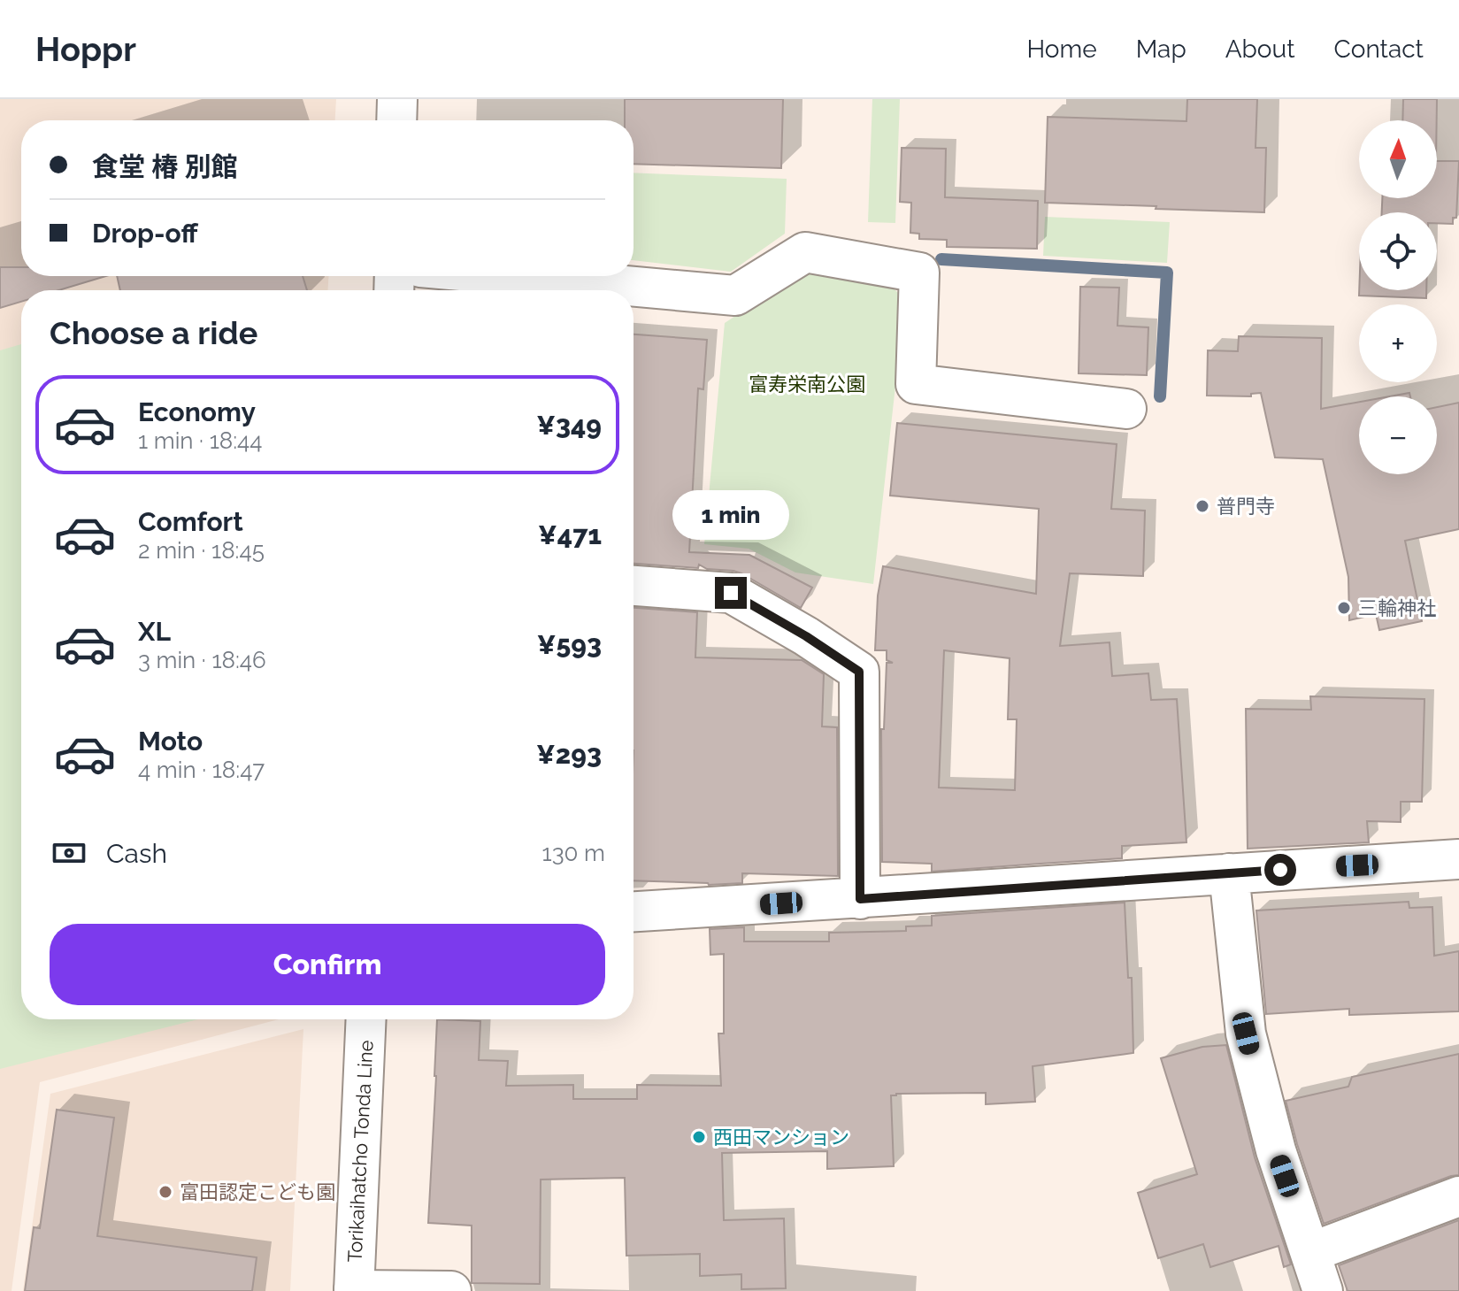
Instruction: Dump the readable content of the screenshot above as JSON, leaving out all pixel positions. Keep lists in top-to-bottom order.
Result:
{
  "streets": {
    "street": ["Torikaihatcho Tonda Line"]
  },
  "parks": ["富寿栄南公園"],
  "places": [
    "普門寺",
    "三輪神社",
    "西田マンション",
    "富田認定こども園"
  ],
  "north": "top",
  "page": {
    "header": "Hoppr",
    "nav": [
      "Home",
      "Map",
      "About",
      "Contact"
    ],
    "map_buttons": ["+", "−"],
    "banner": ["食堂 椿 別館", "Drop-off"],
    "heading": "Choose a ride",
    "list": [
      {
        "name": "Economy",
        "note": "1 min · 18:44",
        "value": "¥349"
      },
      {
        "name": "Comfort",
        "note": "2 min · 18:45",
        "value": "¥471"
      },
      {
        "name": "XL",
        "note": "3 min · 18:46",
        "value": "¥593"
      },
      {
        "name": "Moto",
        "note": "4 min · 18:47",
        "value": "¥293"
      }
    ],
    "bubble": "1 min",
    "pay": ["Cash", "130 m"],
    "buttons": "Confirm"
  }
}
